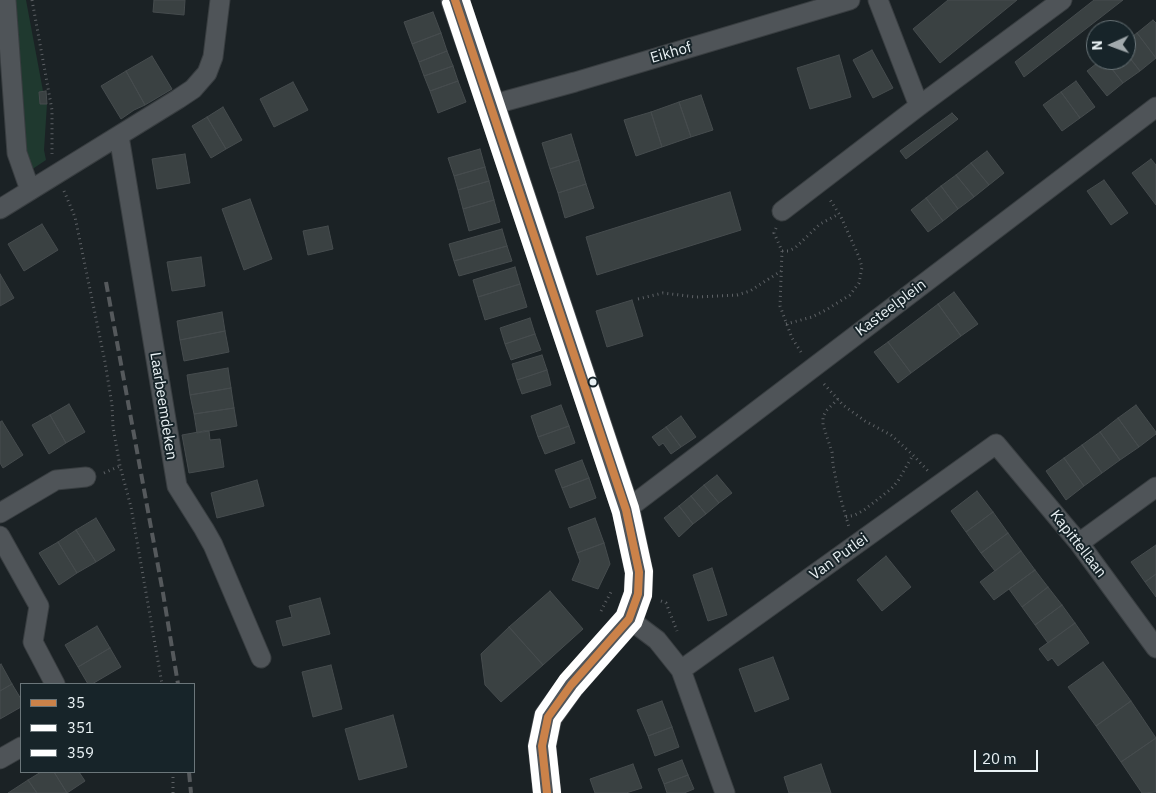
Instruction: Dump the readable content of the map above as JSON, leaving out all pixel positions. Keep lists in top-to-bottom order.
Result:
{
  "streets": {
    "street": [
      "Eikhof",
      "Kasteelplein",
      "Laarbeemdeken",
      "Kapittellaan",
      "Van Putlei"
    ]
  },
  "crossings": [
    ["Kapittellaan", "Van Putlei"]
  ],
  "lines": ["transit line 35", "transit line 359", "transit line 351"],
  "legend": ["35", "351", "359"],
  "scale_bar": "20 m",
  "north": "left"
}
